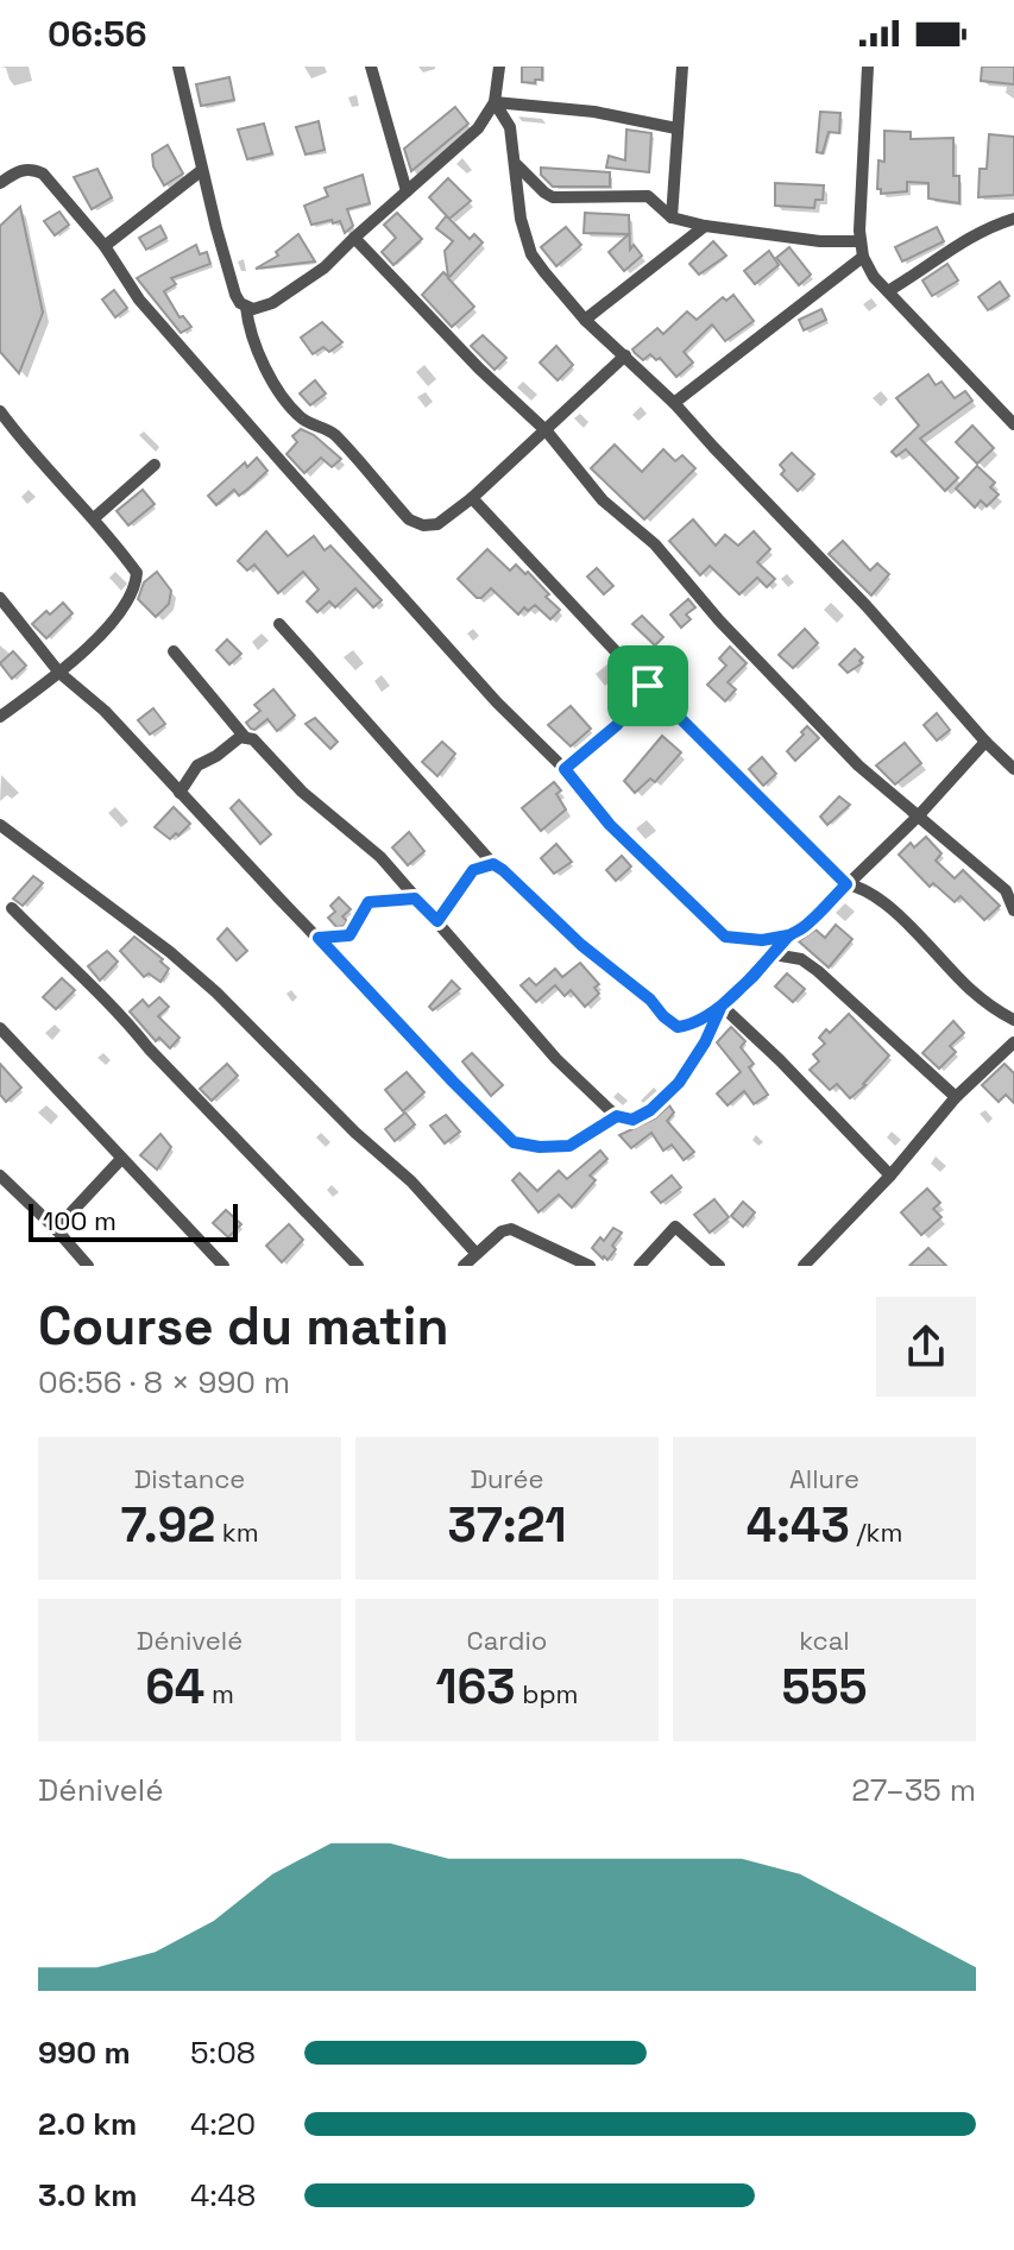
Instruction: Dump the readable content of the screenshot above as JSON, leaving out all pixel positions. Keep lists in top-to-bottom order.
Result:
{
  "scale_bar": "100 m",
  "page": {
    "status": "06:56",
    "scale": "100 m",
    "heading": ["Course du matin", "06:56 · 8 × 990 m"],
    "stats": [
      ["Distance", "7.92 km"],
      ["Durée", "37:21"],
      ["Allure", "4:43 /km"],
      ["Dénivelé", "64 m"],
      ["Cardio", "163 bpm"],
      ["kcal", "555"]
    ],
    "chart": ["Dénivelé", "27–35 m"],
    "list": [
      {
        "name": "990 m",
        "note": "5:08"
      },
      {
        "name": "2.0 km",
        "note": "4:20"
      },
      {
        "name": "3.0 km",
        "note": "4:48"
      }
    ]
  }
}
